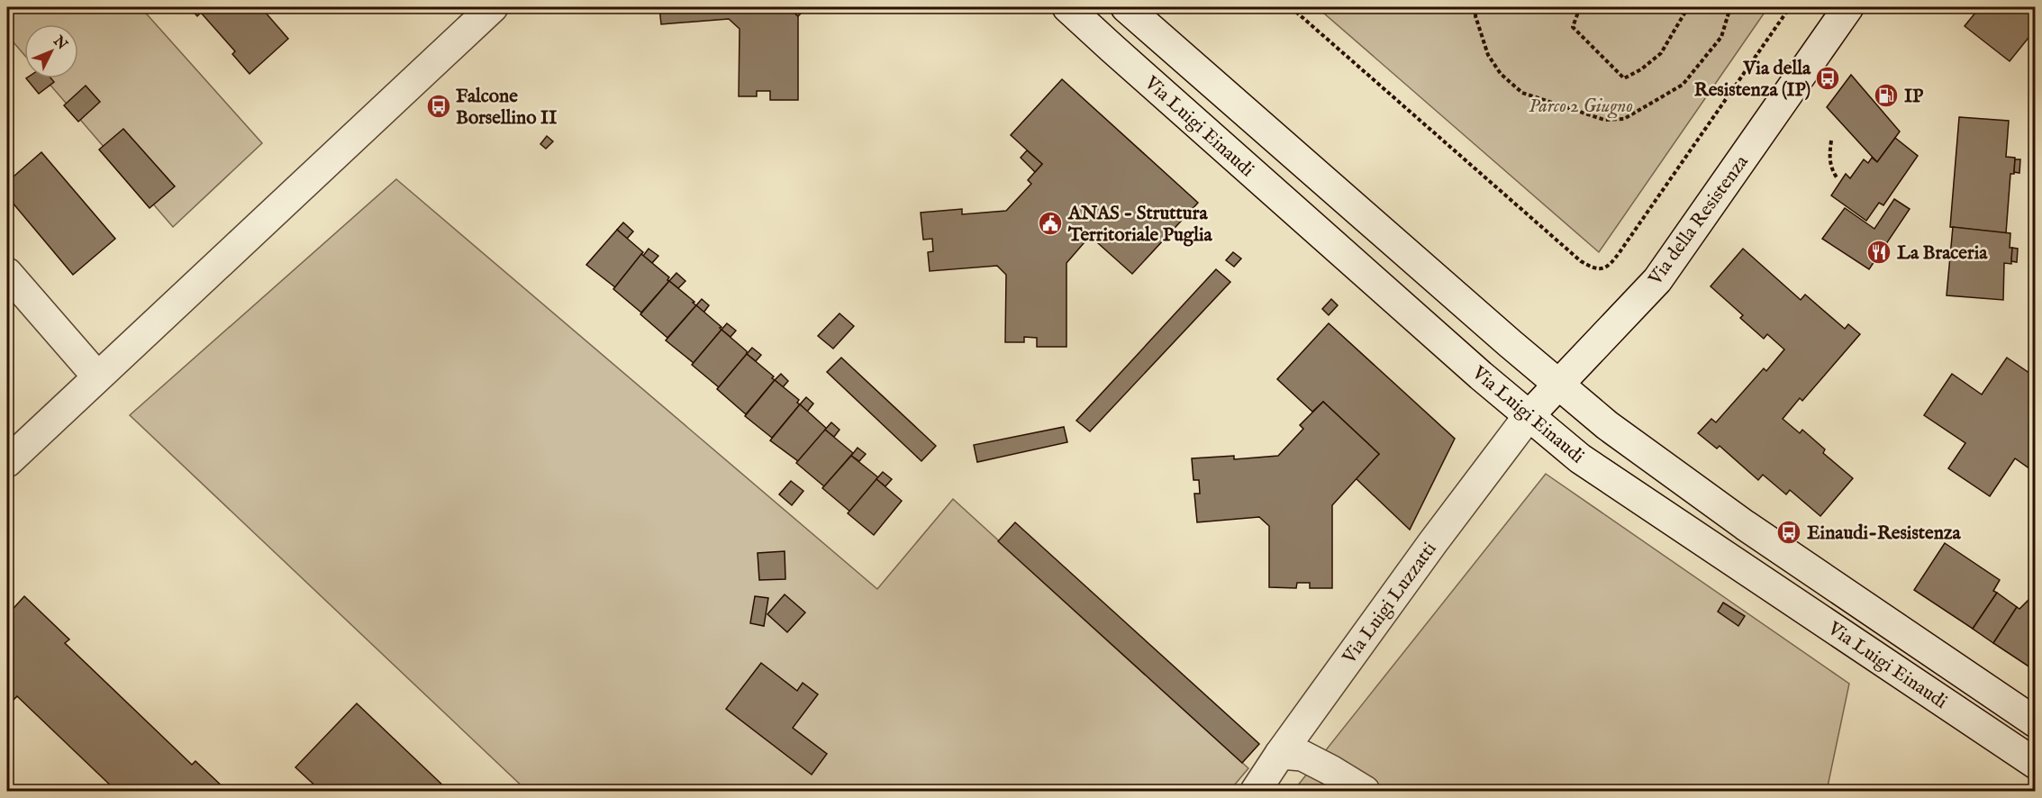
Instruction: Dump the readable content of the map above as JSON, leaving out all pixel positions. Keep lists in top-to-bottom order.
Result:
{
  "streets": {
    "main road": ["Via Luigi Einaudi", "Via della Resistenza", "Via Luigi Luzzatti"]
  },
  "crossings": [
    ["Via Luigi Einaudi", "Via della Resistenza"],
    ["Via Luigi Einaudi", "Via Luigi Luzzatti"],
    ["Via della Resistenza", "Via Luigi Luzzatti"]
  ],
  "parks": ["Parco 2 Giugno"],
  "places": {
    "bus stop": ["Via della Resistenza (IP)", "Falcone Borsellino II", "Einaudi-Resistenza"],
    "fuel station": ["IP"],
    "public building": ["ANAS - Struttura Territoriale Puglia"],
    "restaurant": ["La Braceria"]
  },
  "north": "top right"
}
